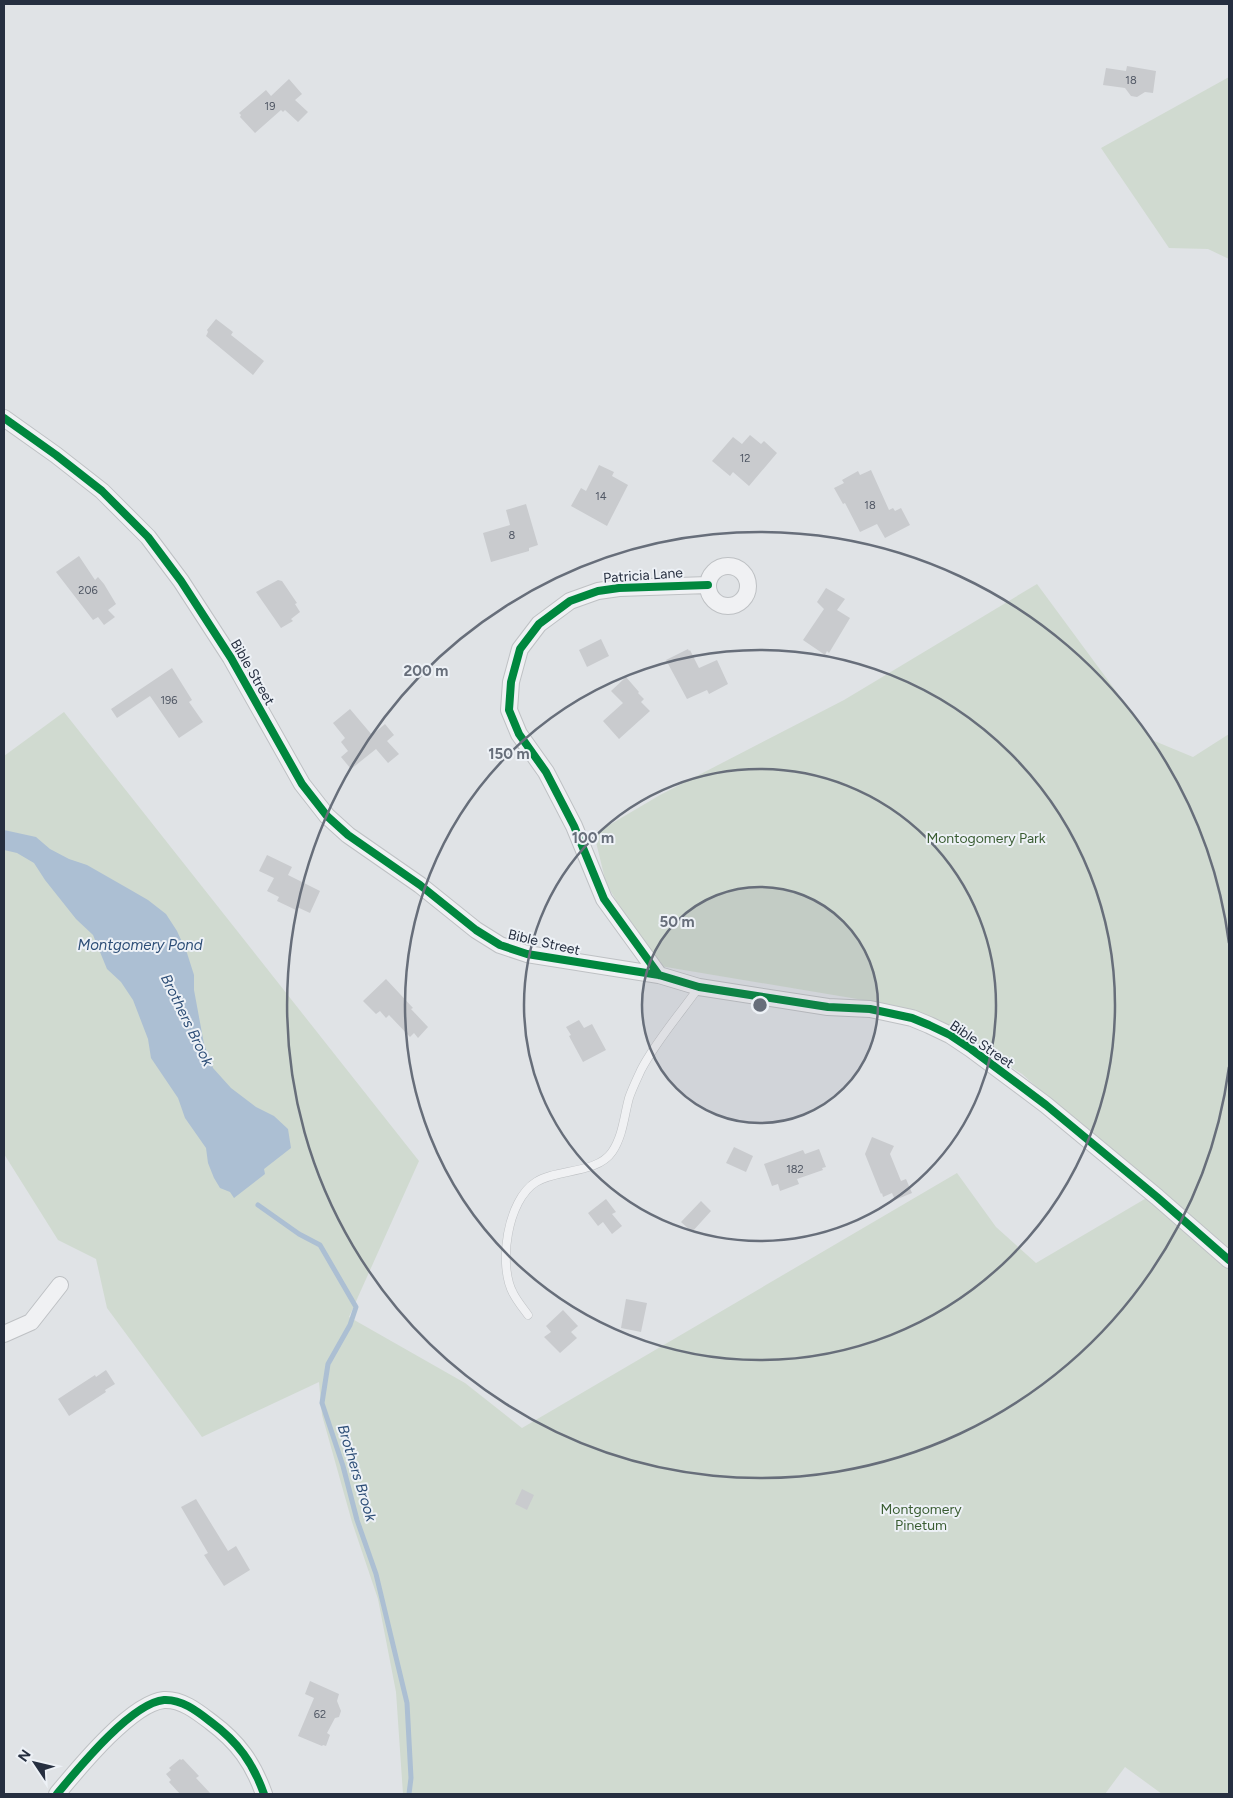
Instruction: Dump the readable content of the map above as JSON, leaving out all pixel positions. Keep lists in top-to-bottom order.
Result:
{
  "streets": {
    "street": ["Patricia Lane", "Bible Street"]
  },
  "crossings": [
    ["Patricia Lane", "Bible Street"]
  ],
  "water": ["Montgomery Pond", "Brothers Brook"],
  "parks": ["Montogomery Park", "Montgomery Pinetum"],
  "house_numbers": [
    "18",
    "19",
    "12",
    "14",
    "18",
    "8",
    "206",
    "196",
    "182",
    "62"
  ],
  "north": "top left",
  "rings": [
    "200 m",
    "150 m",
    "100 m",
    "50 m"
  ]
}
